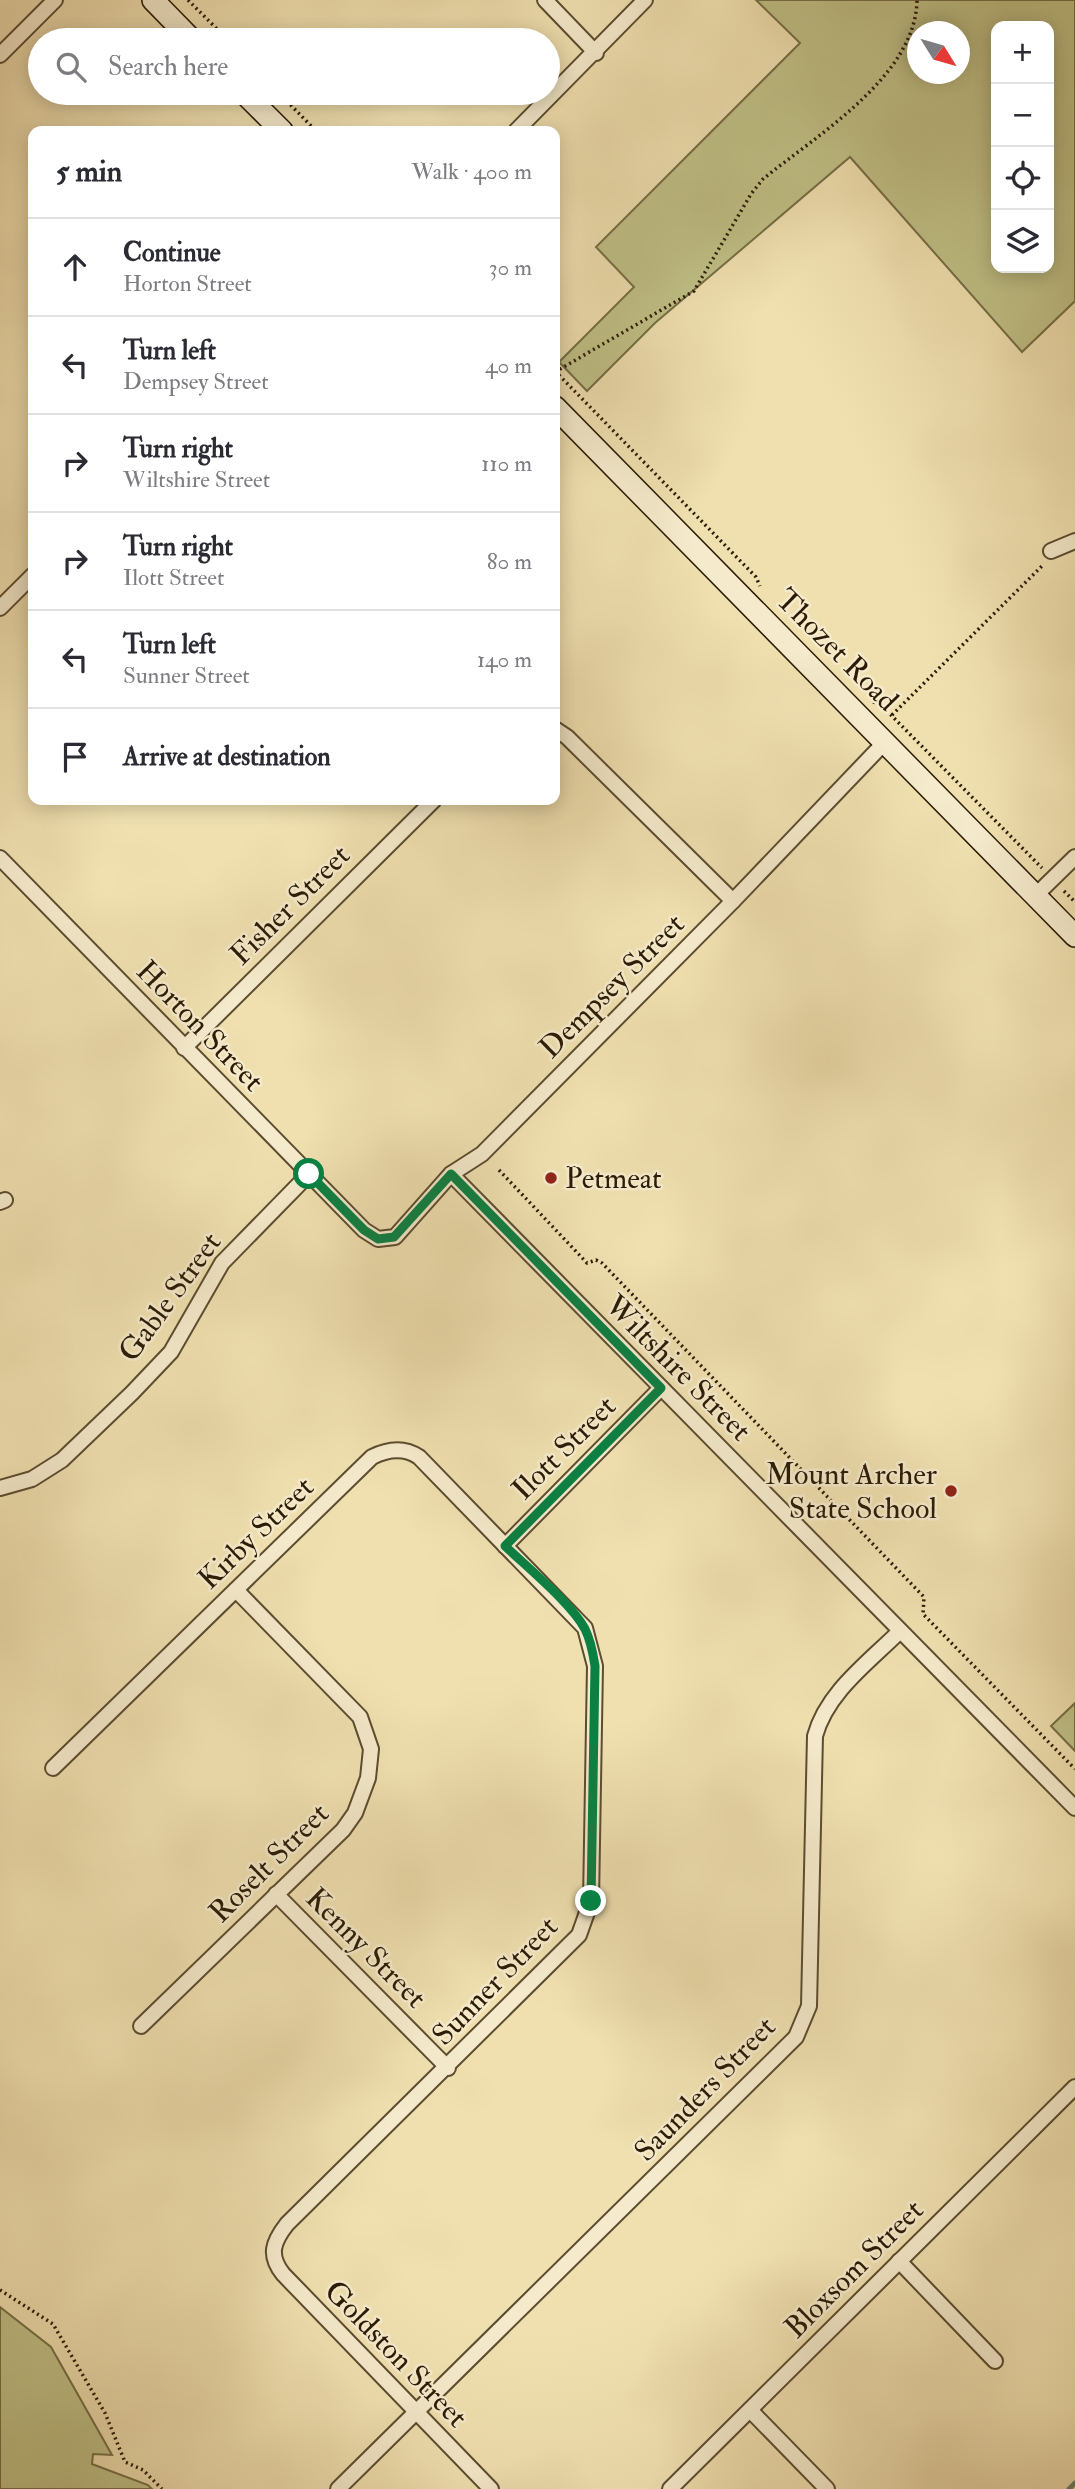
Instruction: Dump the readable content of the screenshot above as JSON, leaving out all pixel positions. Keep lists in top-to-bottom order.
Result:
{
  "streets": {
    "street": [
      "Thozet Road",
      "Fisher Street",
      "Dempsey Street",
      "Horton Street",
      "Gable Street",
      "Wiltshire Street",
      "Ilott Street",
      "Kirby Street",
      "Roselt Street",
      "Kenny Street",
      "Sunner Street",
      "Saunders Street",
      "Bloxsom Street",
      "Goldston Street"
    ]
  },
  "crossings": [
    ["Thozet Road", "Dempsey Street"],
    ["Fisher Street", "Horton Street"],
    ["Dempsey Street", "Horton Street"],
    ["Dempsey Street", "Wiltshire Street"],
    ["Horton Street", "Gable Street"],
    ["Wiltshire Street", "Ilott Street"],
    ["Wiltshire Street", "Saunders Street"],
    ["Ilott Street", "Kirby Street"],
    ["Ilott Street", "Sunner Street"],
    ["Kirby Street", "Roselt Street"],
    ["Kirby Street", "Sunner Street"],
    ["Roselt Street", "Kenny Street"],
    ["Kenny Street", "Sunner Street"],
    ["Sunner Street", "Goldston Street"],
    ["Saunders Street", "Goldston Street"]
  ],
  "places": ["Petmeat", "Mount Archer State School"],
  "north": "bottom right",
  "page": {
    "map_buttons": ["+", "−"],
    "search": "Search here",
    "heading": ["5 min", "Walk · 400 m"],
    "list": [
      ["Continue", "Horton Street", "30 m"],
      ["Turn left", "Dempsey Street", "40 m"],
      ["Turn right", "Wiltshire Street", "110 m"],
      ["Turn right", "Ilott Street", "80 m"],
      ["Turn left", "Sunner Street", "140 m"],
      "Arrive at destination"
    ]
  }
}
